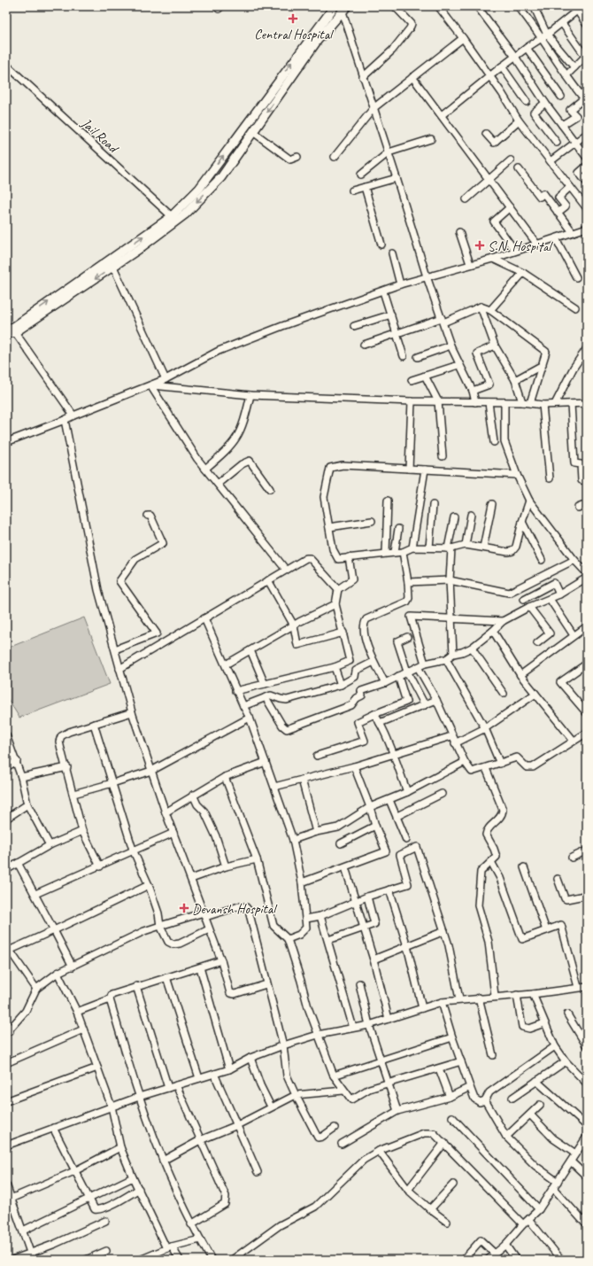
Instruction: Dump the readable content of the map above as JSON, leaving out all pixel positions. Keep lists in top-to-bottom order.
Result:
{
  "streets": {
    "street": ["Jail Road"]
  },
  "places": {
    "health": ["Central Hospital", "S.N. Hospital", "Devansh Hospital"]
  }
}
